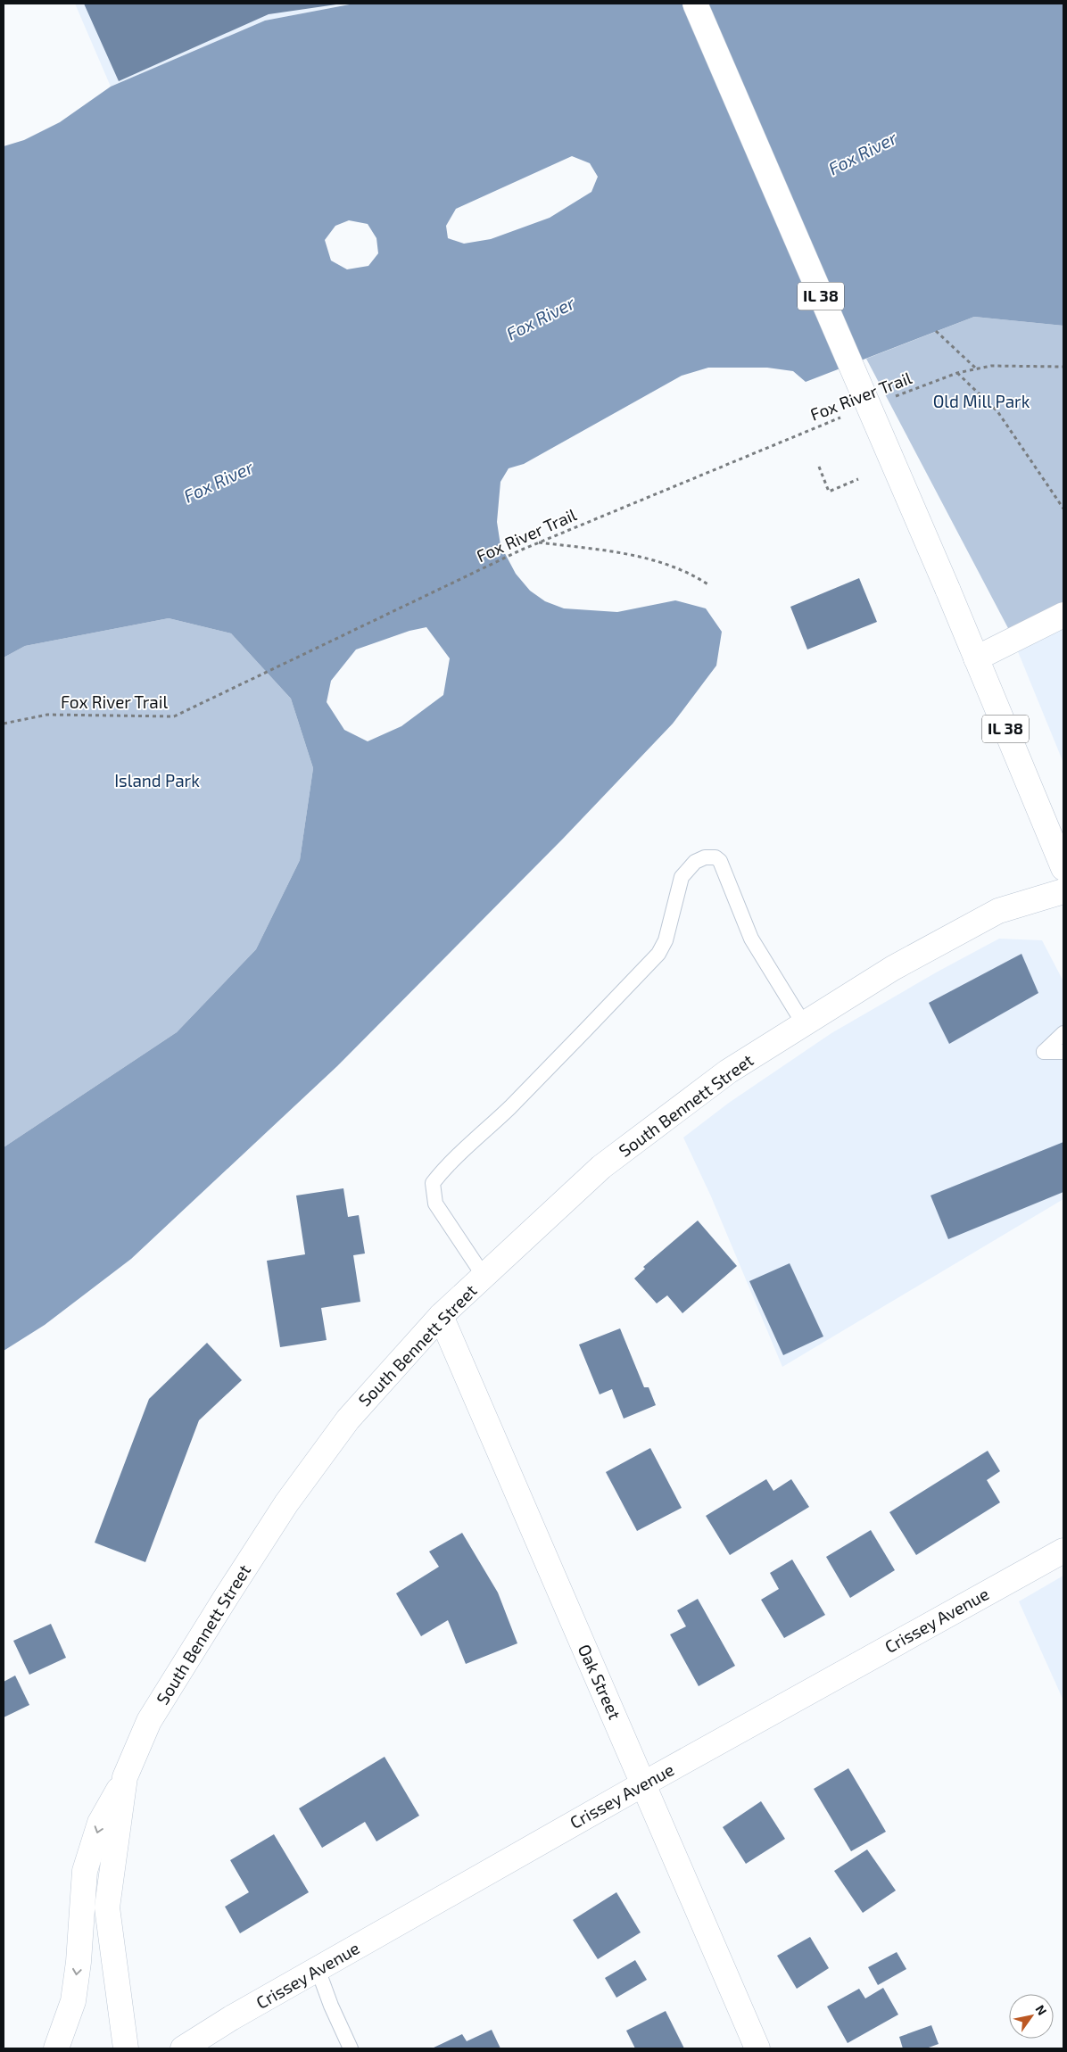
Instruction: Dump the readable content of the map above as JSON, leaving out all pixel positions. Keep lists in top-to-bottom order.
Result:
{
  "streets": {
    "main road": [
      "IL 38",
      "South Bennett Street",
      "Crissey Avenue",
      "Oak Street"
    ],
    "path": ["Fox River Trail"]
  },
  "crossings": [
    ["South Bennett Street", "Oak Street"],
    ["Crissey Avenue", "Oak Street"]
  ],
  "water": ["Fox River"],
  "parks": ["Old Mill Park", "Island Park"],
  "north": "top right"
}
